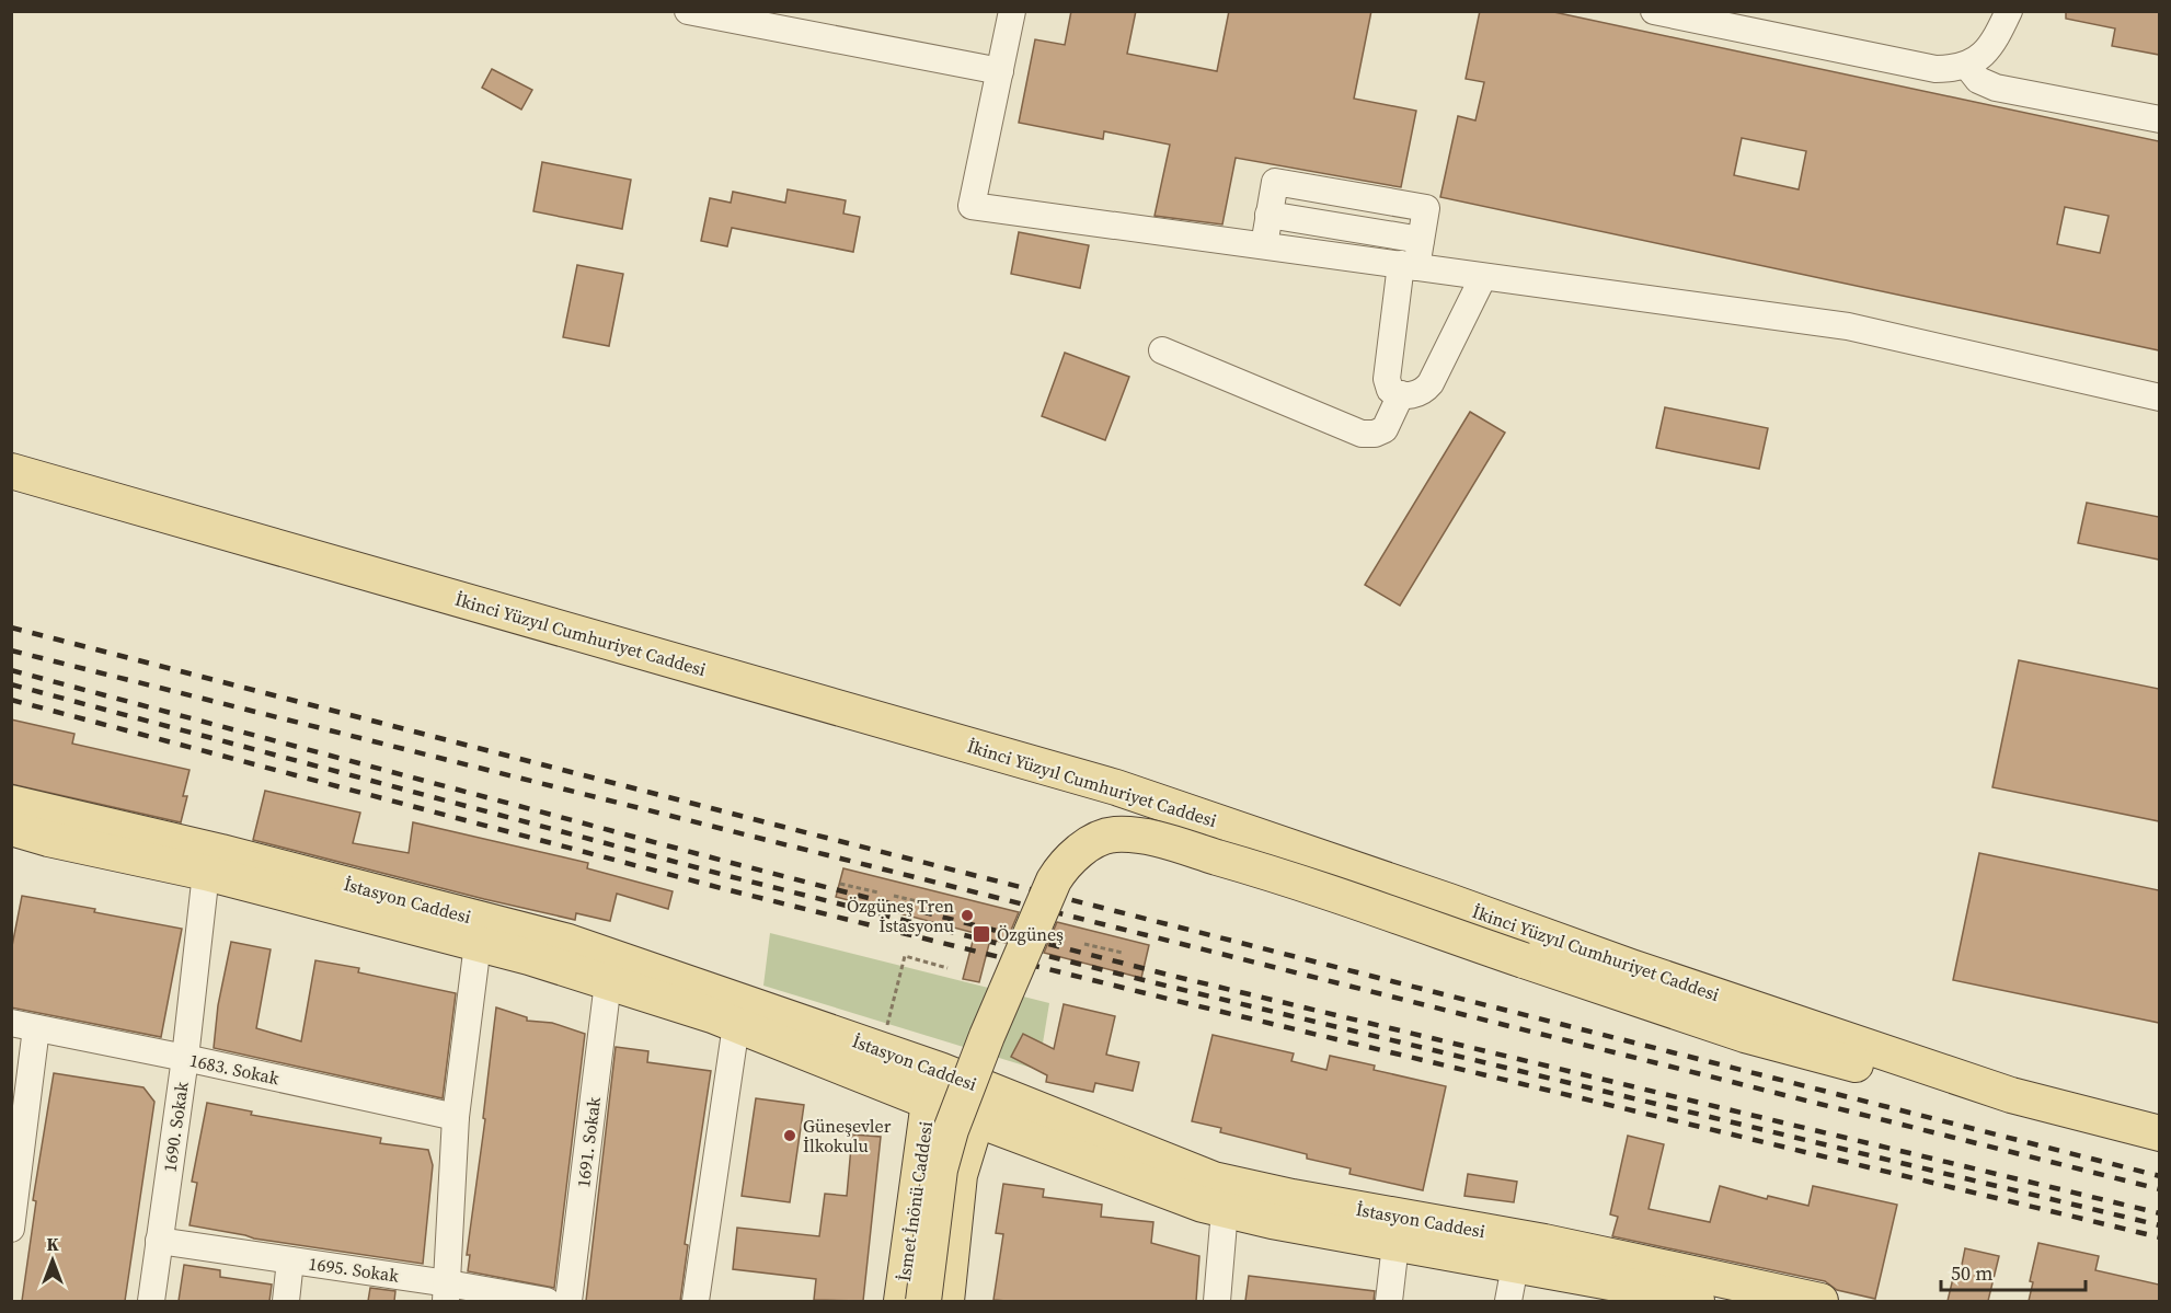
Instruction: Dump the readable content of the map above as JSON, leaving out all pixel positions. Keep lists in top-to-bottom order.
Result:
{
  "streets": {
    "main road": ["İkinci Yüzyıl Cumhuriyet Caddesi", "İstasyon Caddesi", "İsmet İnönü Caddesi"],
    "street": [
      "1683. Sokak",
      "1690. Sokak",
      "1691. Sokak",
      "1695. Sokak"
    ]
  },
  "crossings": [
    ["İstasyon Caddesi", "1690. Sokak"],
    ["İstasyon Caddesi", "1691. Sokak"],
    ["İstasyon Caddesi", "İsmet İnönü Caddesi"],
    ["1683. Sokak", "1690. Sokak"],
    ["1690. Sokak", "1695. Sokak"]
  ],
  "places": {
    "other": ["Özgüneş Tren İstasyonu", "Güneşevler İlkokulu"],
    "transit": ["Özgüneş"]
  },
  "scale_bar": "50 m",
  "north": "top"
}
